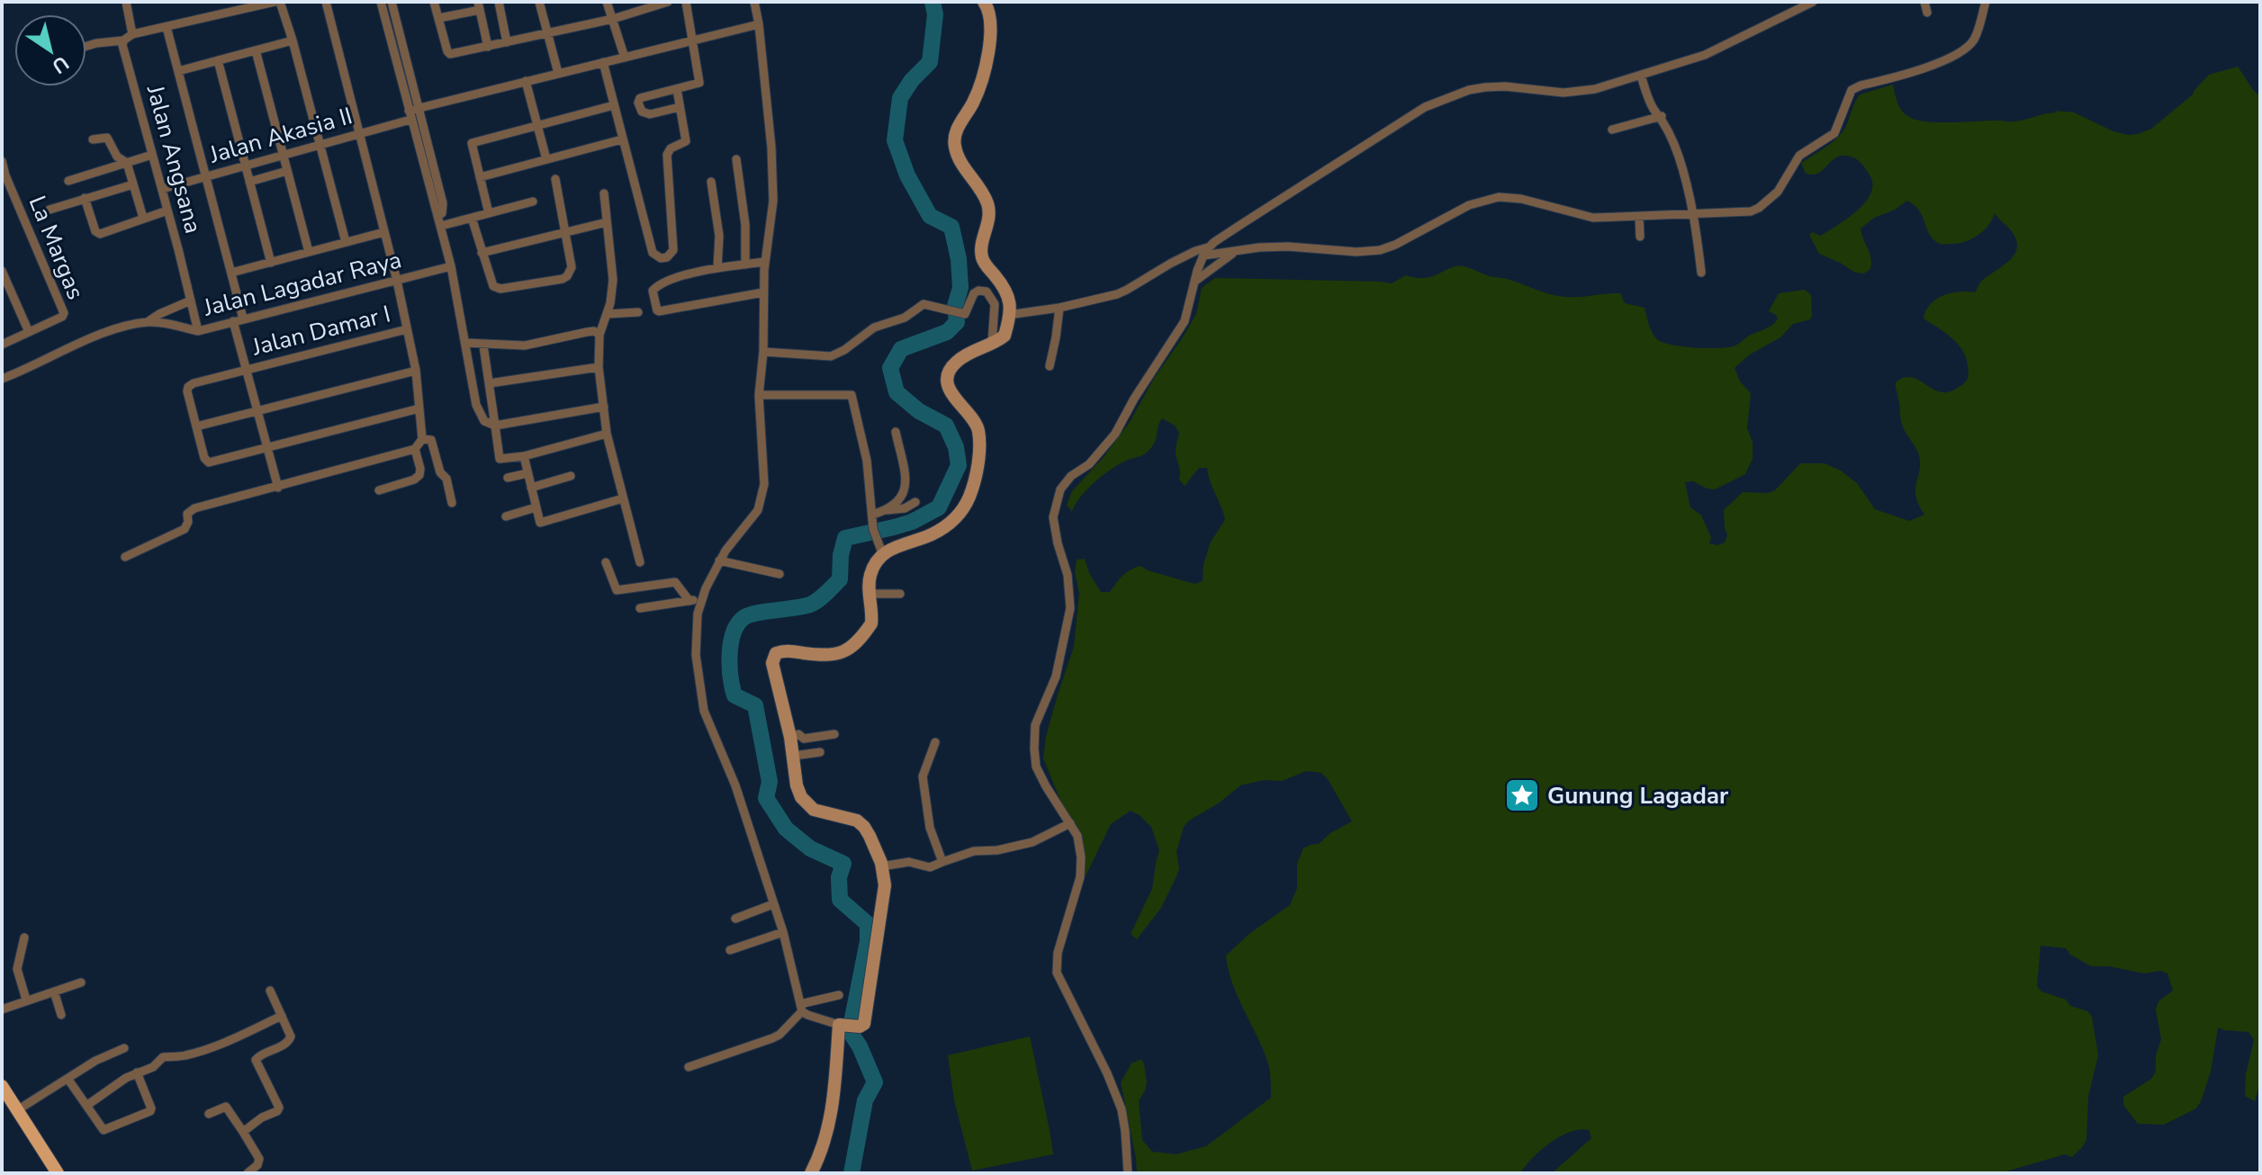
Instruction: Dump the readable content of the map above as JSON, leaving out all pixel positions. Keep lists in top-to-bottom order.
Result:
{
  "streets": {
    "street": [
      "Jalan Akasia II",
      "Jalan Angsana",
      "La Margas",
      "Jalan Lagadar Raya",
      "Jalan Damar I"
    ]
  },
  "crossings": [
    ["Jalan Akasia II", "Jalan Angsana"],
    ["Jalan Angsana", "Jalan Lagadar Raya"]
  ],
  "places": {
    "place": ["Gunung Lagadar"]
  },
  "north": "bottom right"
}
